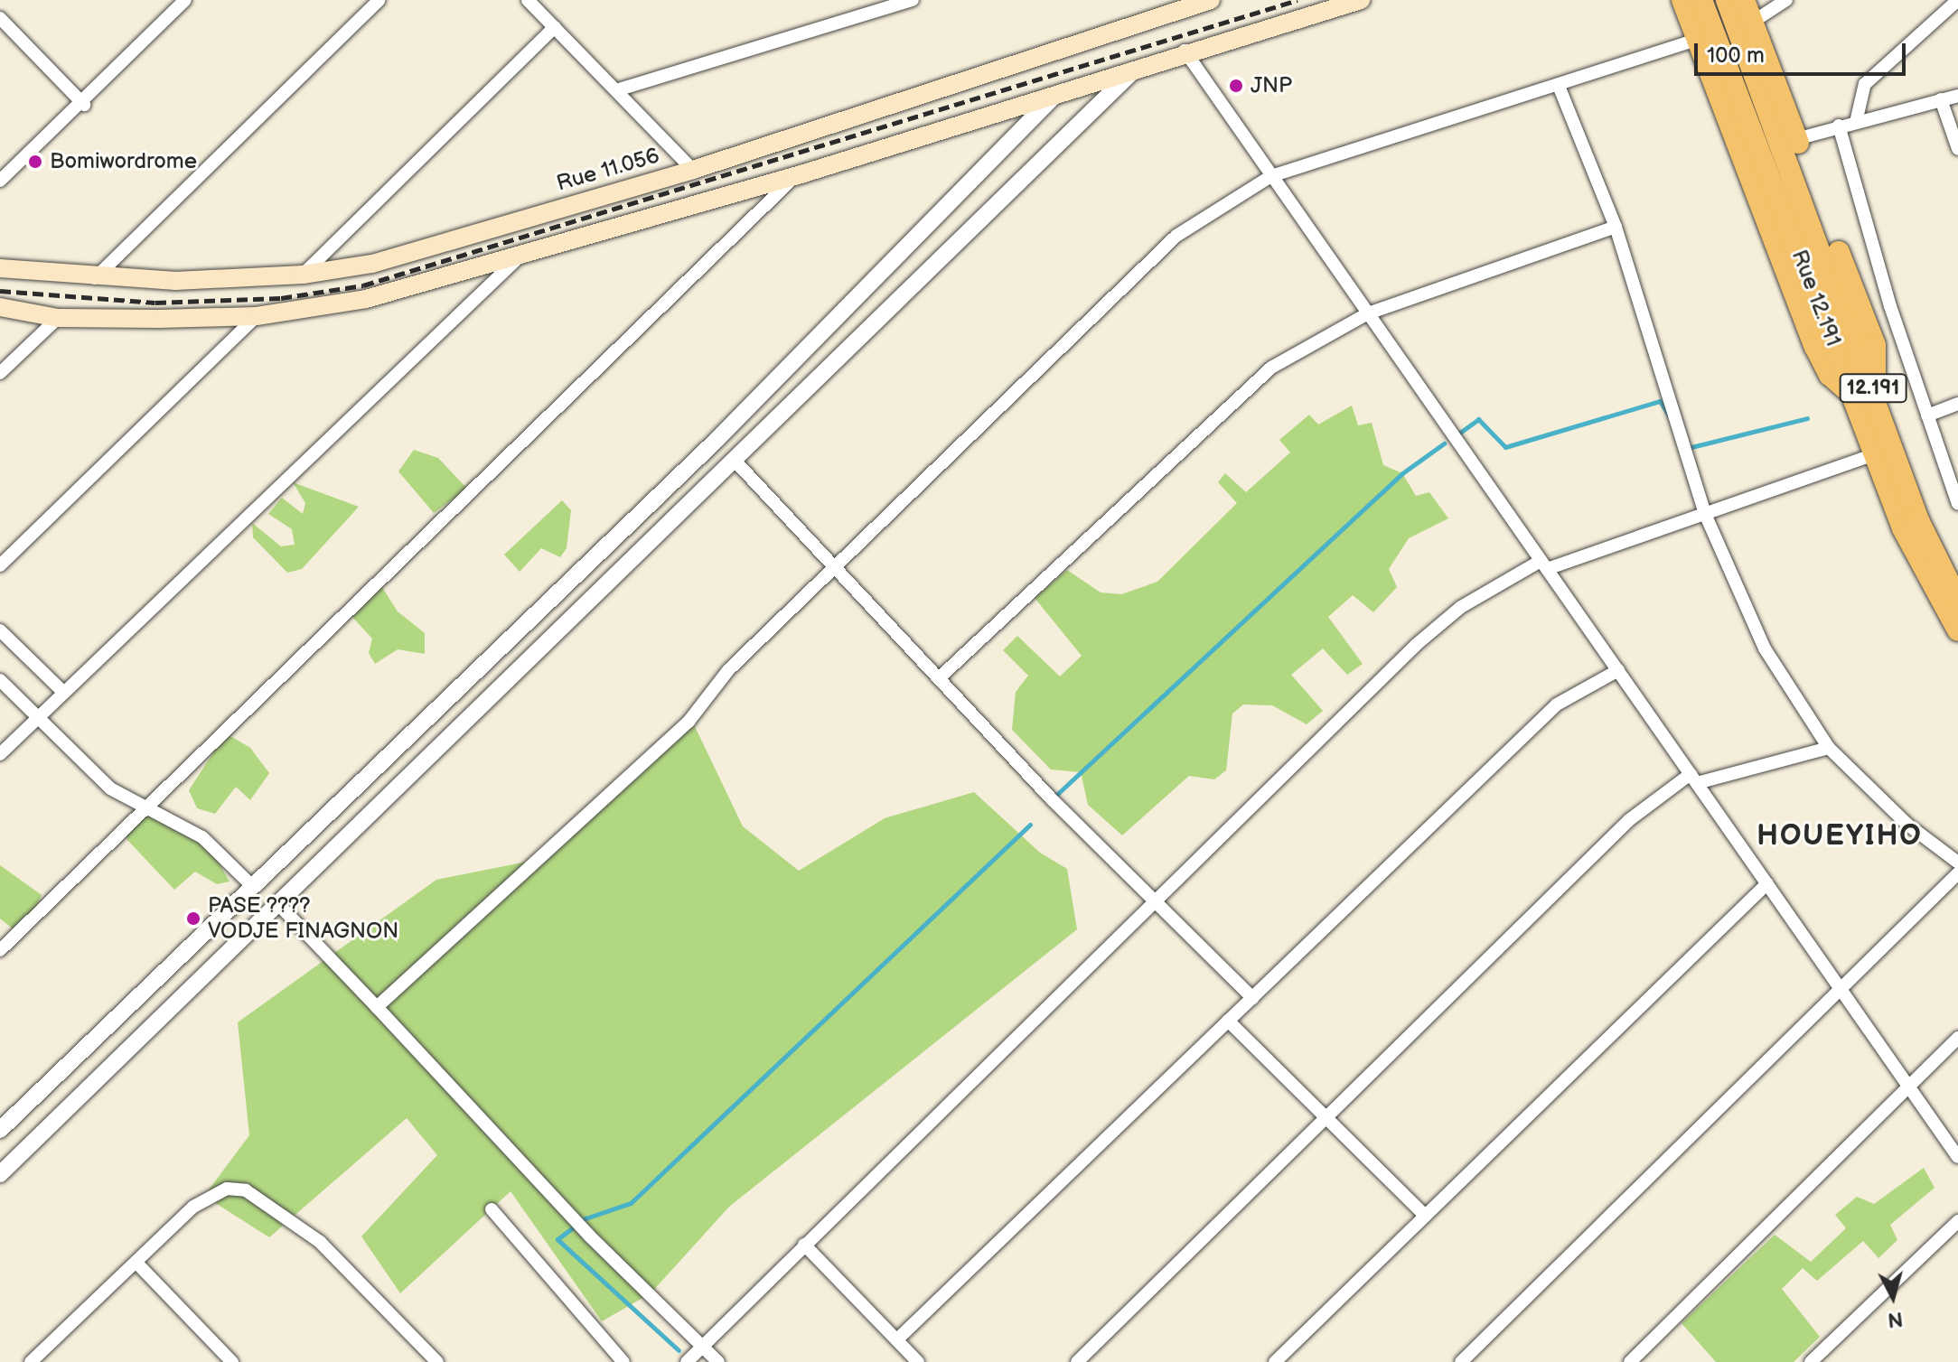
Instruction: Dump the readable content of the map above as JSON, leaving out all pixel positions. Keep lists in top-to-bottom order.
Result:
{
  "streets": {
    "main road": ["Rue 11.056", "Rue 12.191", "12.191"]
  },
  "districts": ["HOUEYIHO"],
  "places": ["JNP", "Bomiwordrome", "PASE ???? VODJE FINAGNON"],
  "scale_bar": "100 m",
  "north": "bottom"
}
